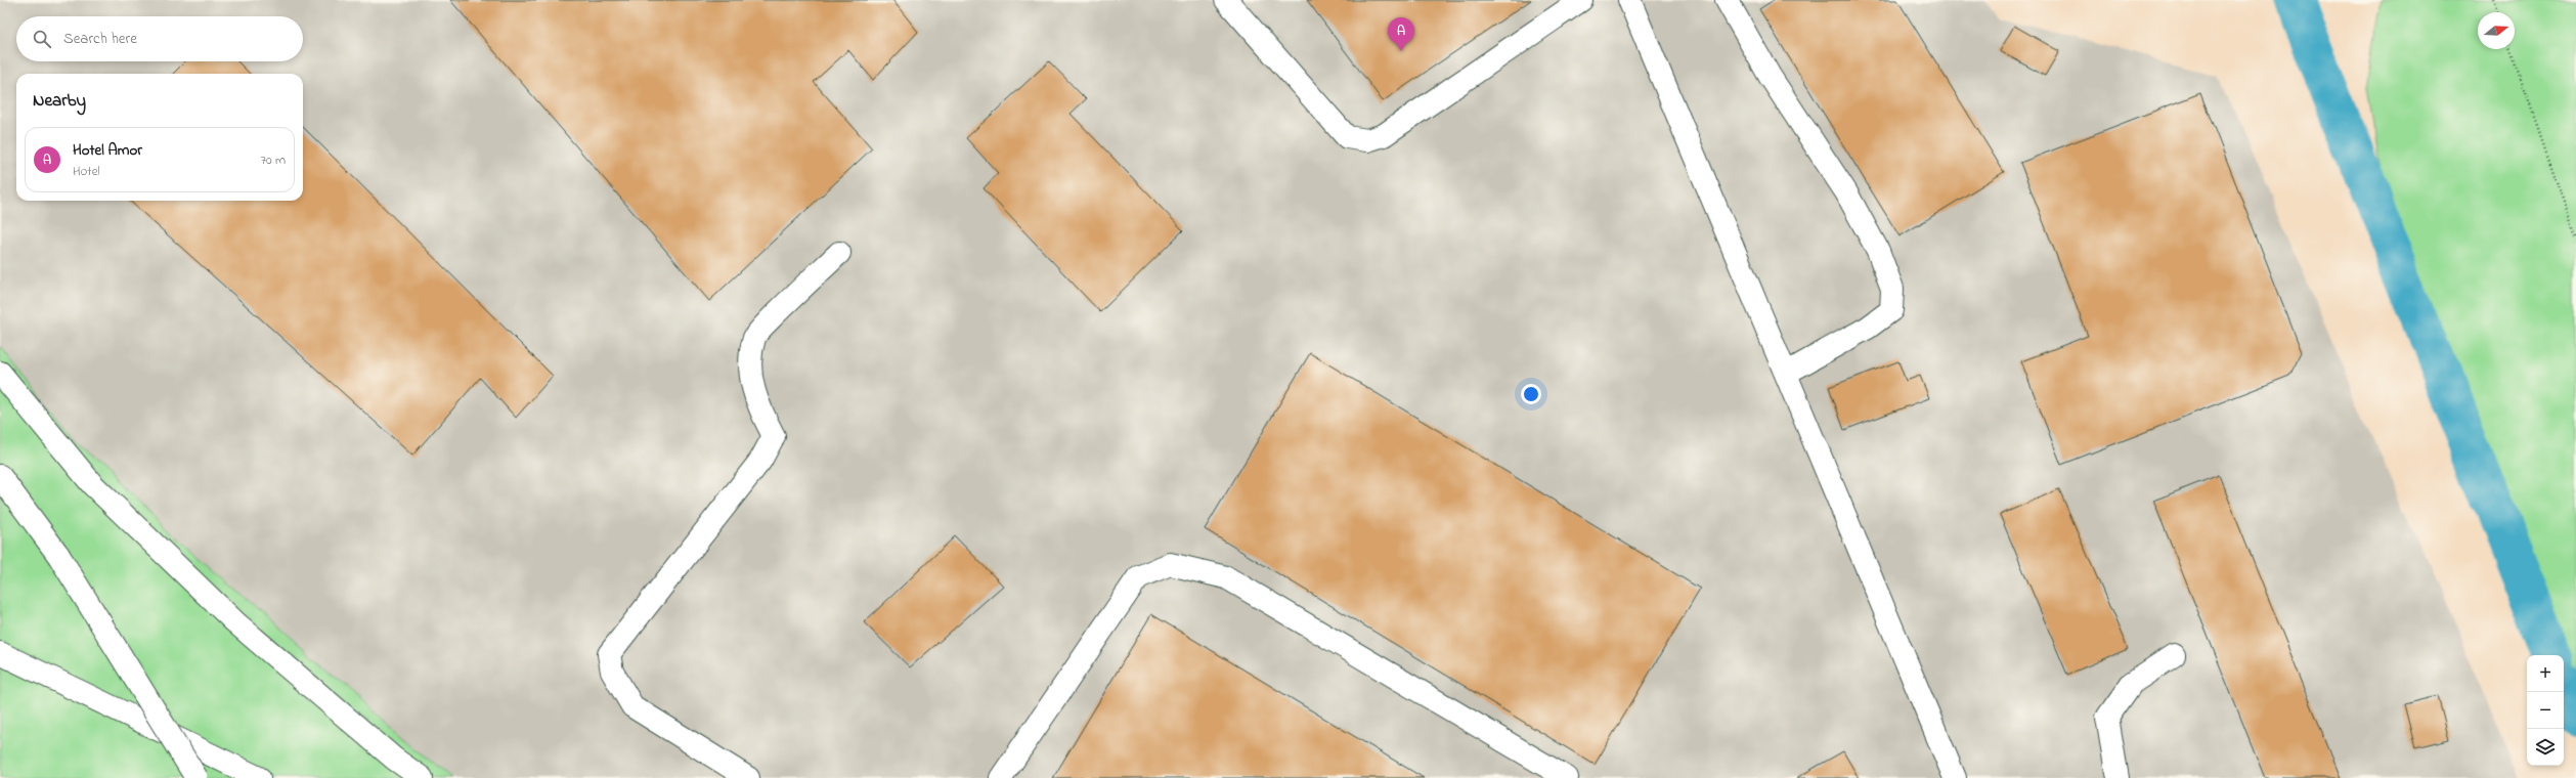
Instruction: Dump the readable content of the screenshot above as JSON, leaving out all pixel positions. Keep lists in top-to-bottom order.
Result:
{
  "north": "right",
  "page": {
    "search": "Search here",
    "pins": "A",
    "heading": "Nearby",
    "list": [
      {
        "mark": "A",
        "name": "Hotel Amor",
        "note": "Hotel",
        "value": "70 m"
      }
    ],
    "map_buttons": ["+", "−"]
  }
}
